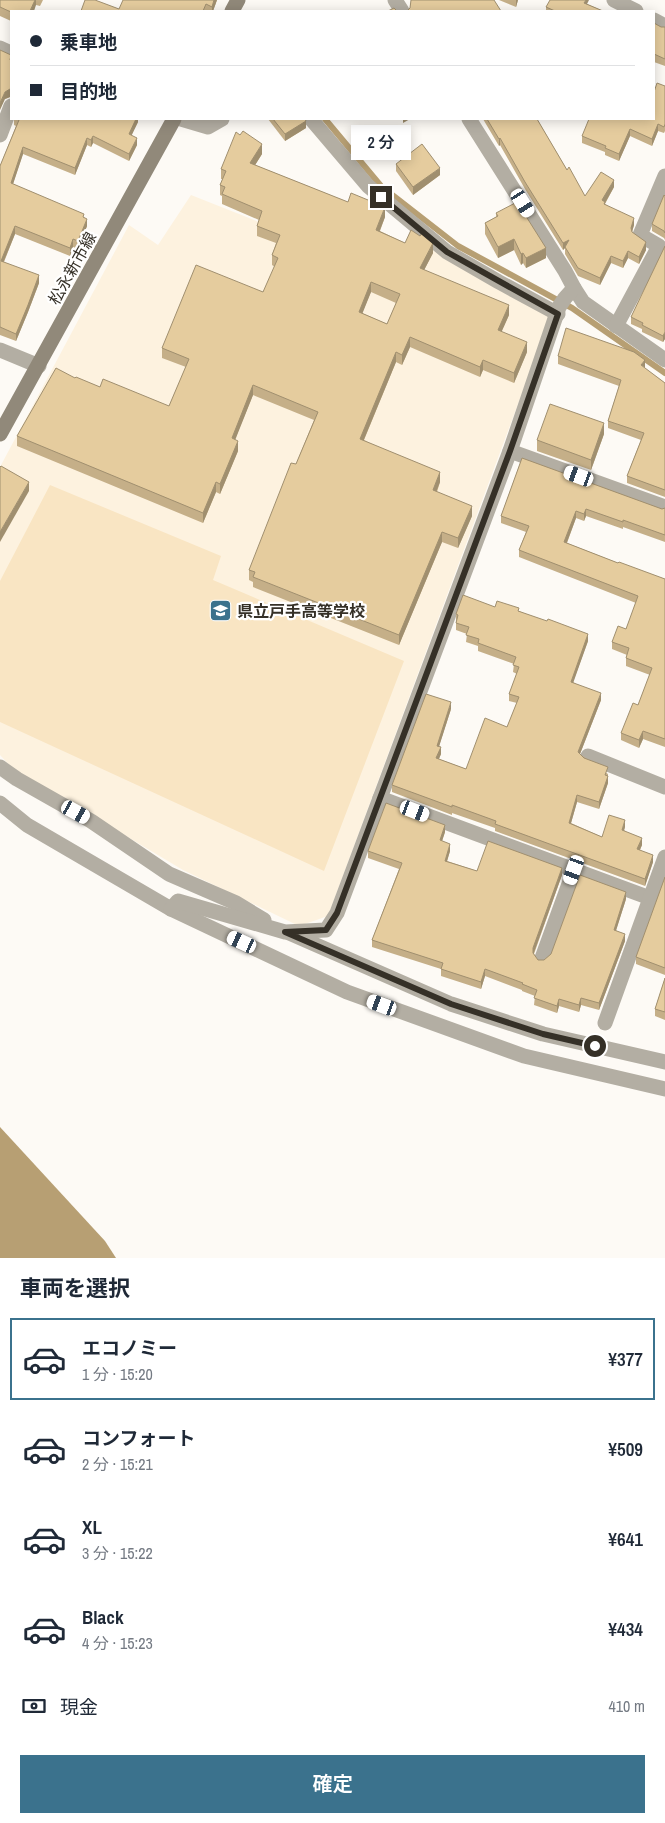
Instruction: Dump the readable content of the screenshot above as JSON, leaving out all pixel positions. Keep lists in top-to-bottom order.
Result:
{
  "streets": {
    "main road": ["松永新市線"]
  },
  "places": {
    "school or university": ["県立戸手高等学校"]
  },
  "page": {
    "banner": ["乗車地", "目的地"],
    "bubble": "2 分",
    "heading": "車両を選択",
    "list": [
      {
        "name": "エコノミー",
        "note": "1 分 · 15:20",
        "value": "¥377"
      },
      {
        "name": "コンフォート",
        "note": "2 分 · 15:21",
        "value": "¥509"
      },
      {
        "name": "XL",
        "note": "3 分 · 15:22",
        "value": "¥641"
      },
      {
        "name": "Black",
        "note": "4 分 · 15:23",
        "value": "¥434"
      }
    ],
    "pay": ["現金", "410 m"],
    "buttons": "確定"
  }
}
